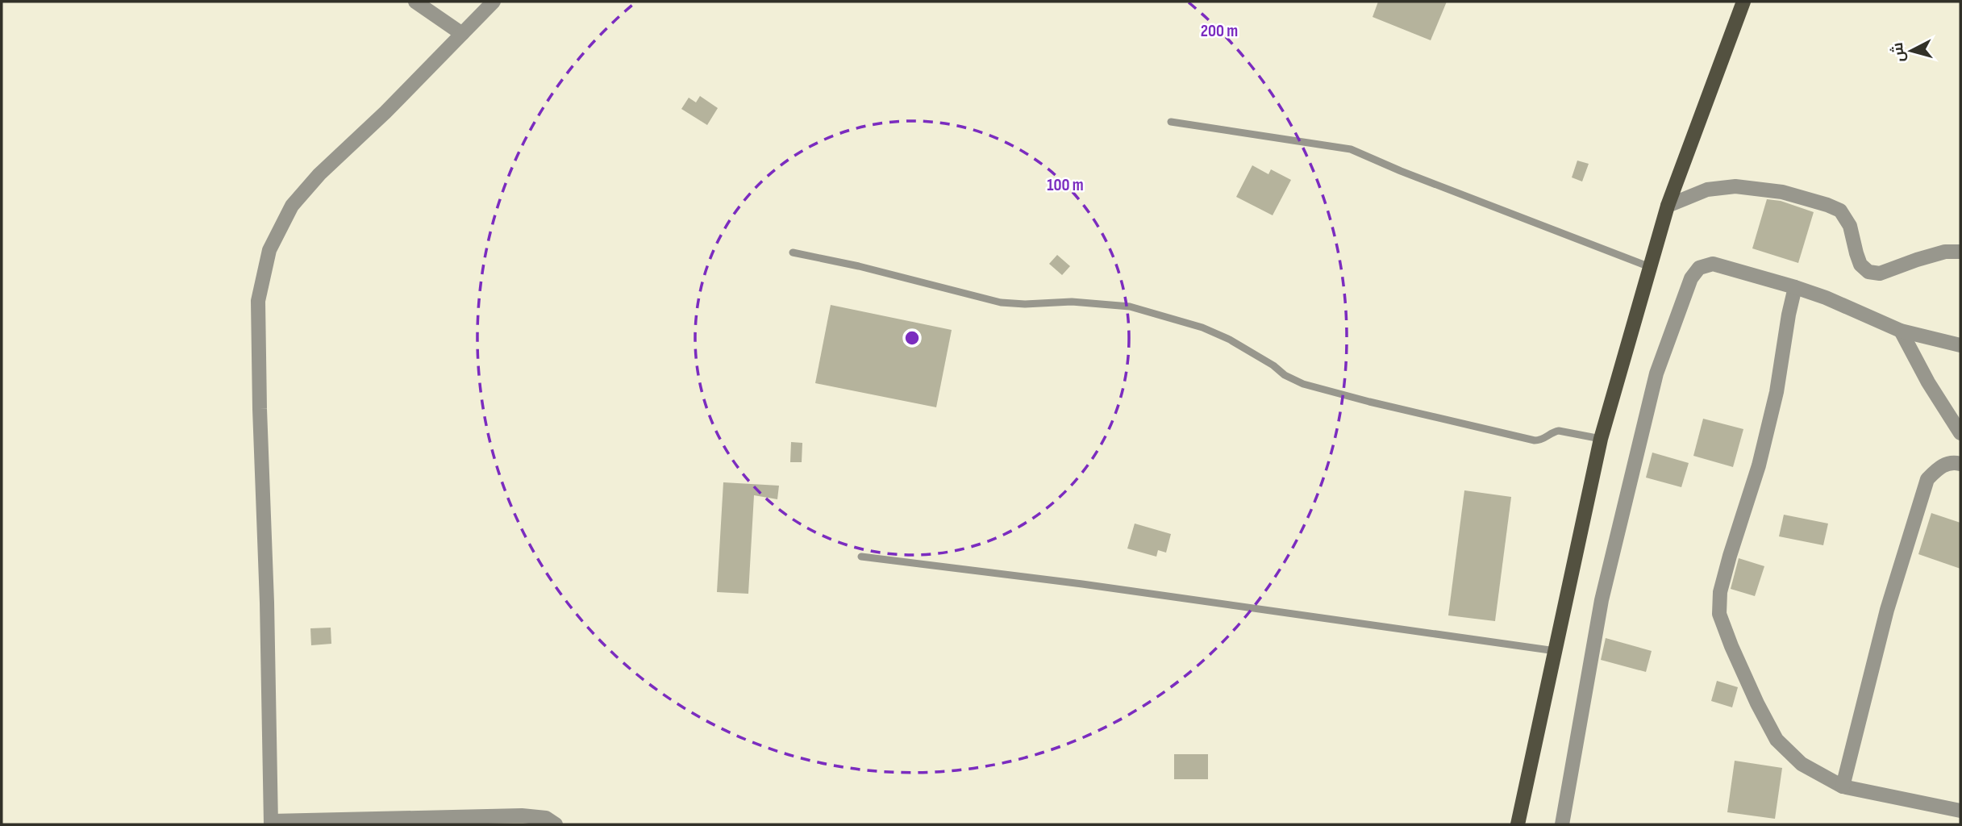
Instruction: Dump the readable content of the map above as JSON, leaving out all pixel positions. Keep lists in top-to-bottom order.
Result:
{
  "north": "left",
  "rings": ["200 m", "100 m"]
}
